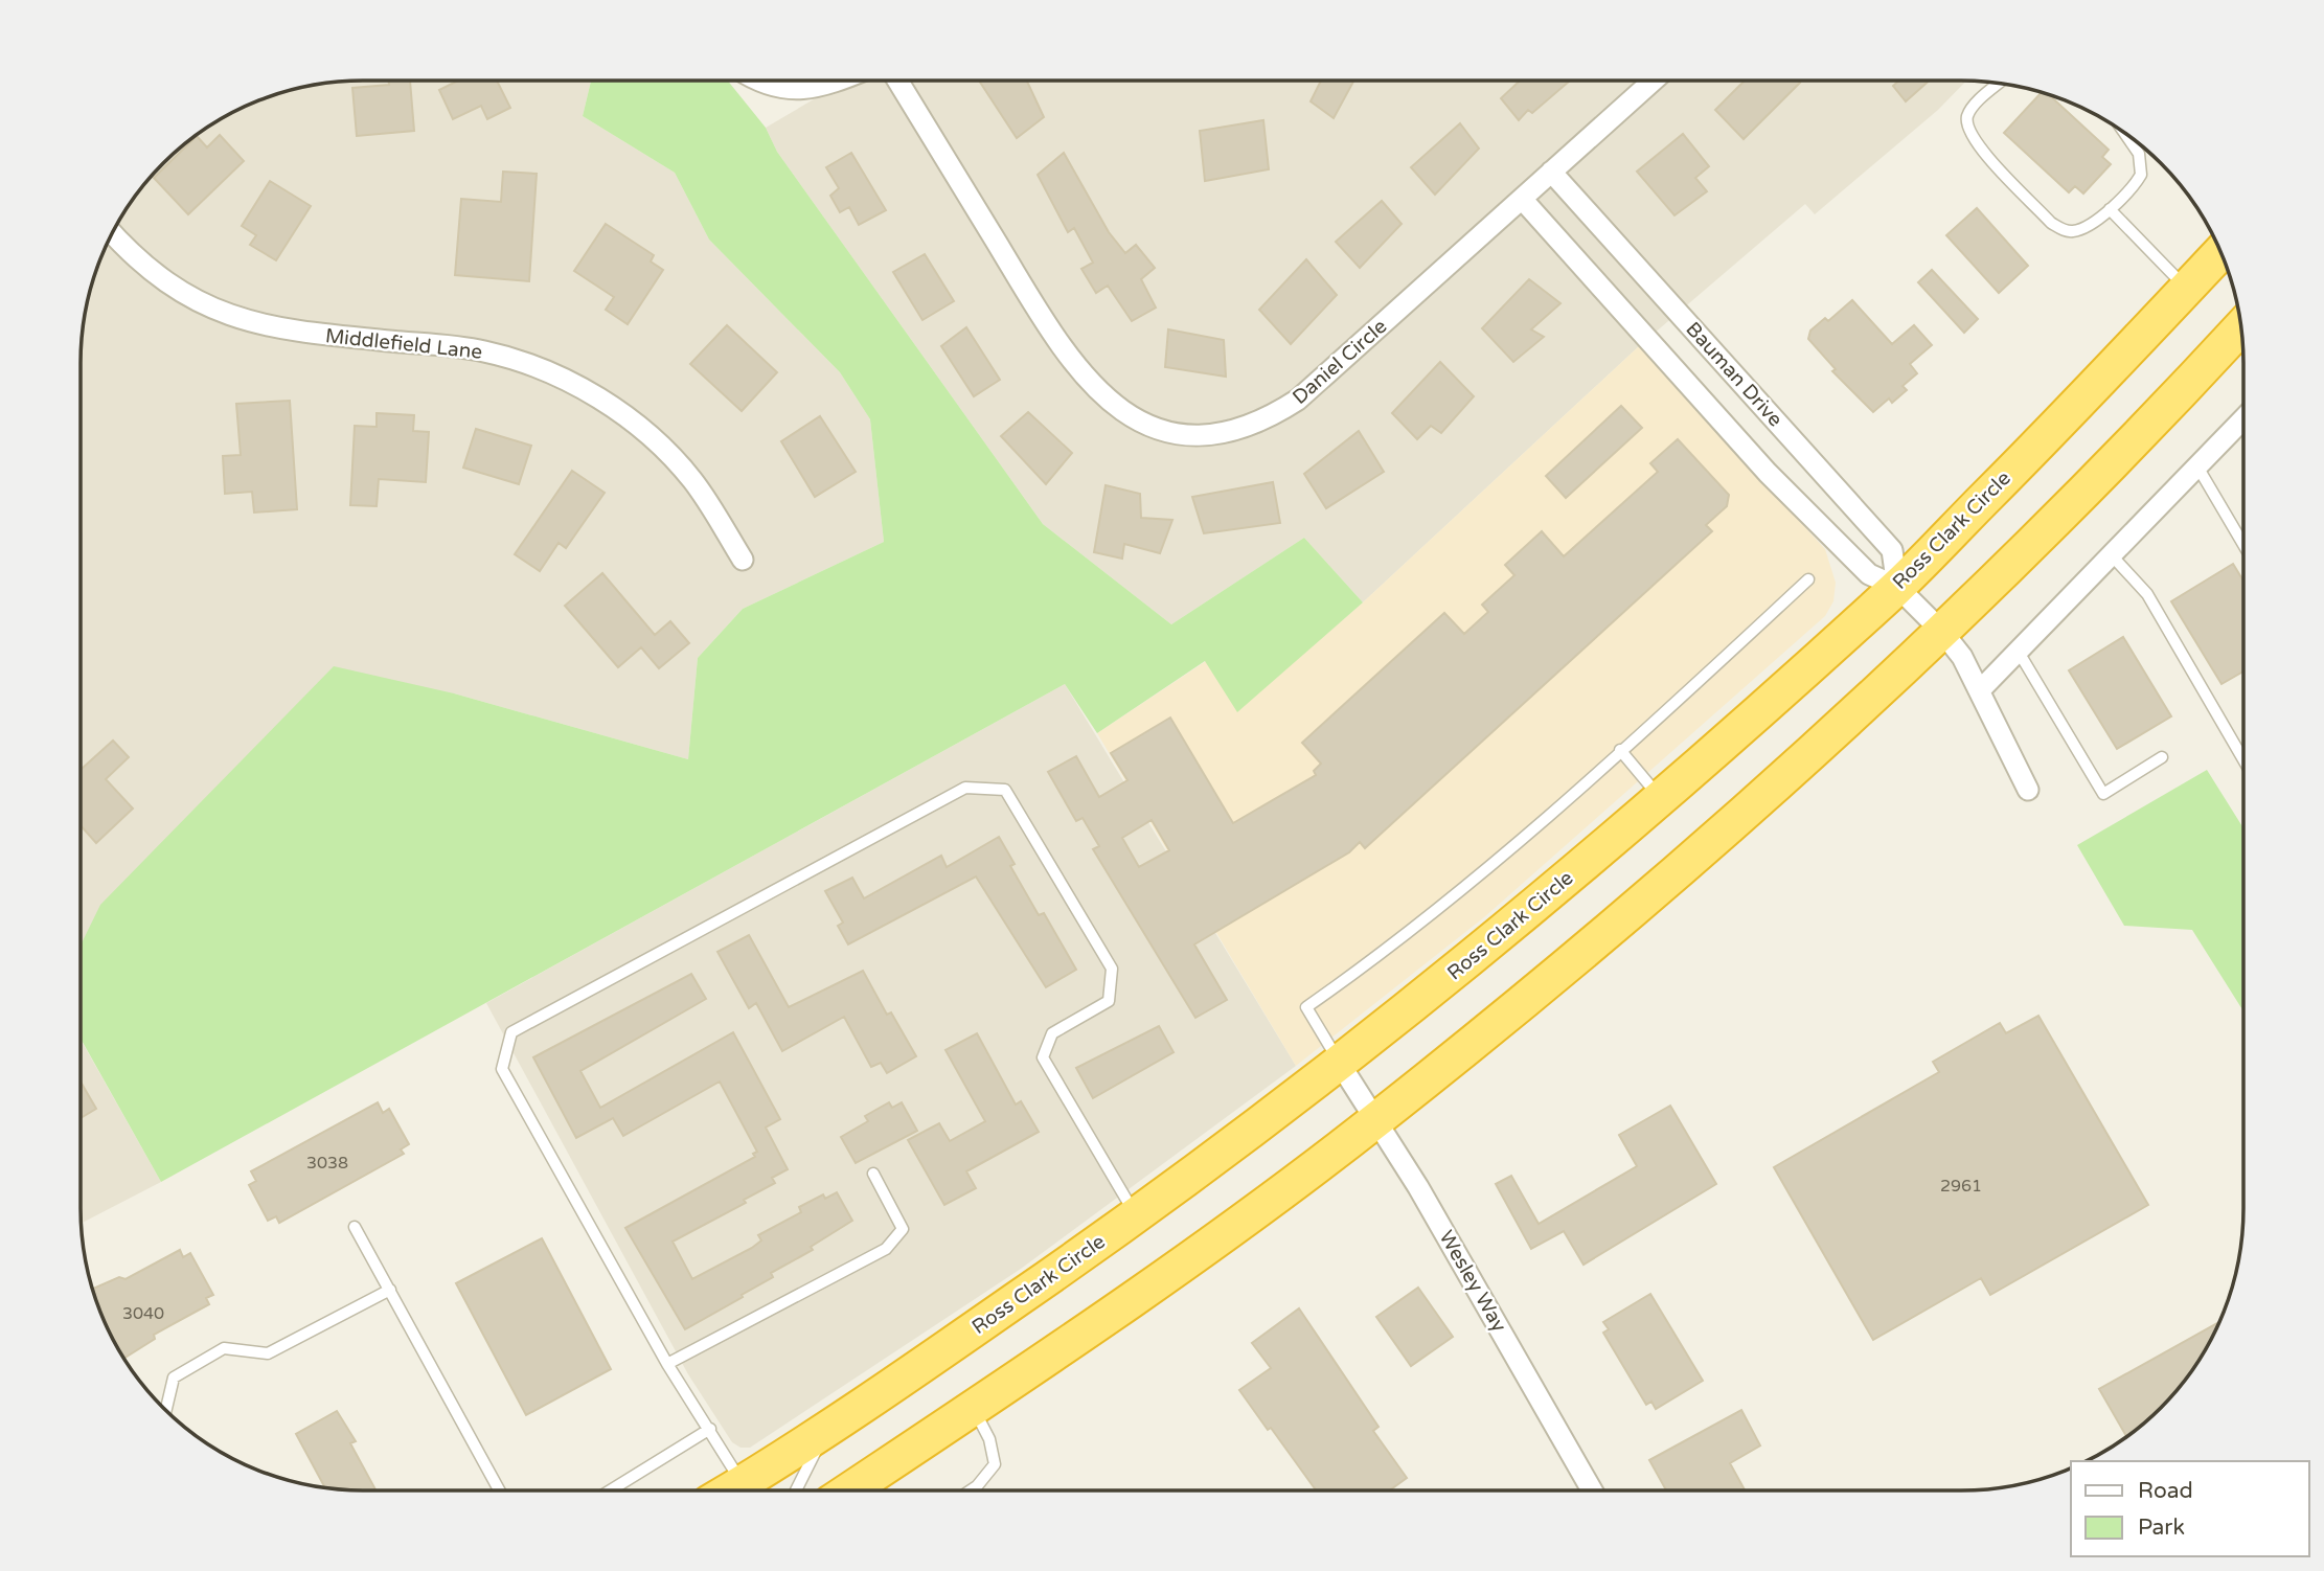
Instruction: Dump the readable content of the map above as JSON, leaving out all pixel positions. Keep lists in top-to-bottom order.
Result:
{
  "streets": {
    "highway": ["Ross Clark Circle"],
    "street": [
      "Middlefield Lane",
      "Daniel Circle",
      "Bauman Drive",
      "Wesley Way"
    ]
  },
  "crossings": [
    ["Daniel Circle", "Bauman Drive"],
    ["Bauman Drive", "Ross Clark Circle"],
    ["Ross Clark Circle", "Wesley Way"]
  ],
  "house_numbers": ["3038", "2961", "3040"],
  "legend": ["Road", "Park"]
}
